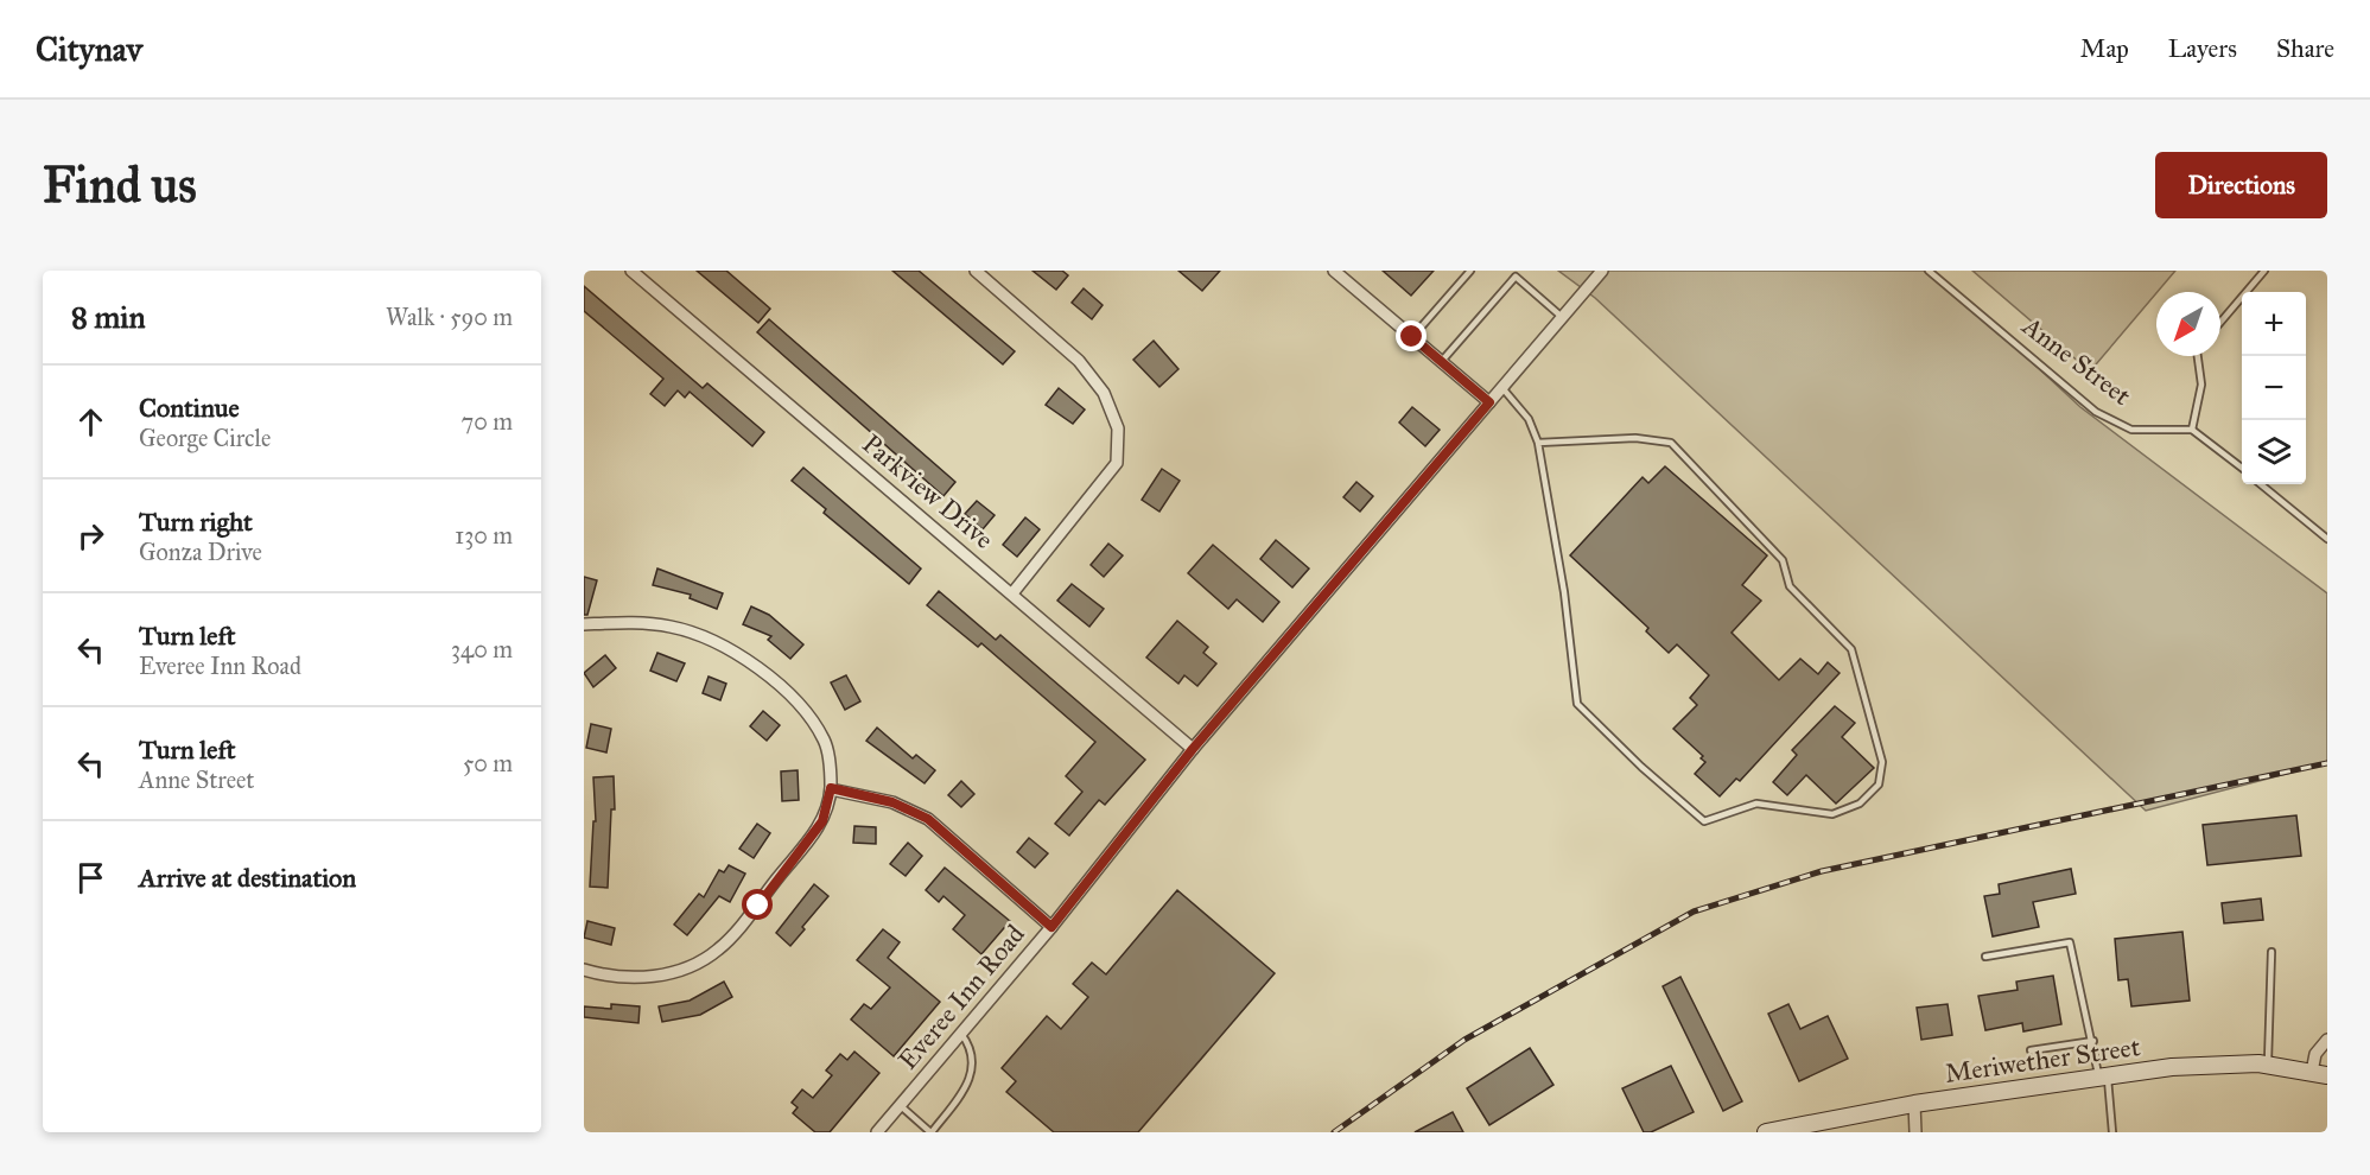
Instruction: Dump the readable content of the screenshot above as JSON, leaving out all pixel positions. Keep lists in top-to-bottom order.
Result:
{
  "streets": {
    "street": ["Parkview Drive", "Everee Inn Road", "Meriwether Street"],
    "lane": ["Anne Street"]
  },
  "crossings": [
    ["Parkview Drive", "Everee Inn Road"]
  ],
  "north": "bottom left",
  "page": {
    "header": "Citynav",
    "nav": ["Map", "Layers", "Share"],
    "buttons": "Directions",
    "title": "Find us",
    "heading": ["8 min", "Walk · 590 m"],
    "map_buttons": ["+", "−"],
    "list": [
      ["Continue", "George Circle", "70 m"],
      ["Turn right", "Gonza Drive", "130 m"],
      ["Turn left", "Everee Inn Road", "340 m"],
      ["Turn left", "Anne Street", "50 m"],
      "Arrive at destination"
    ]
  }
}
